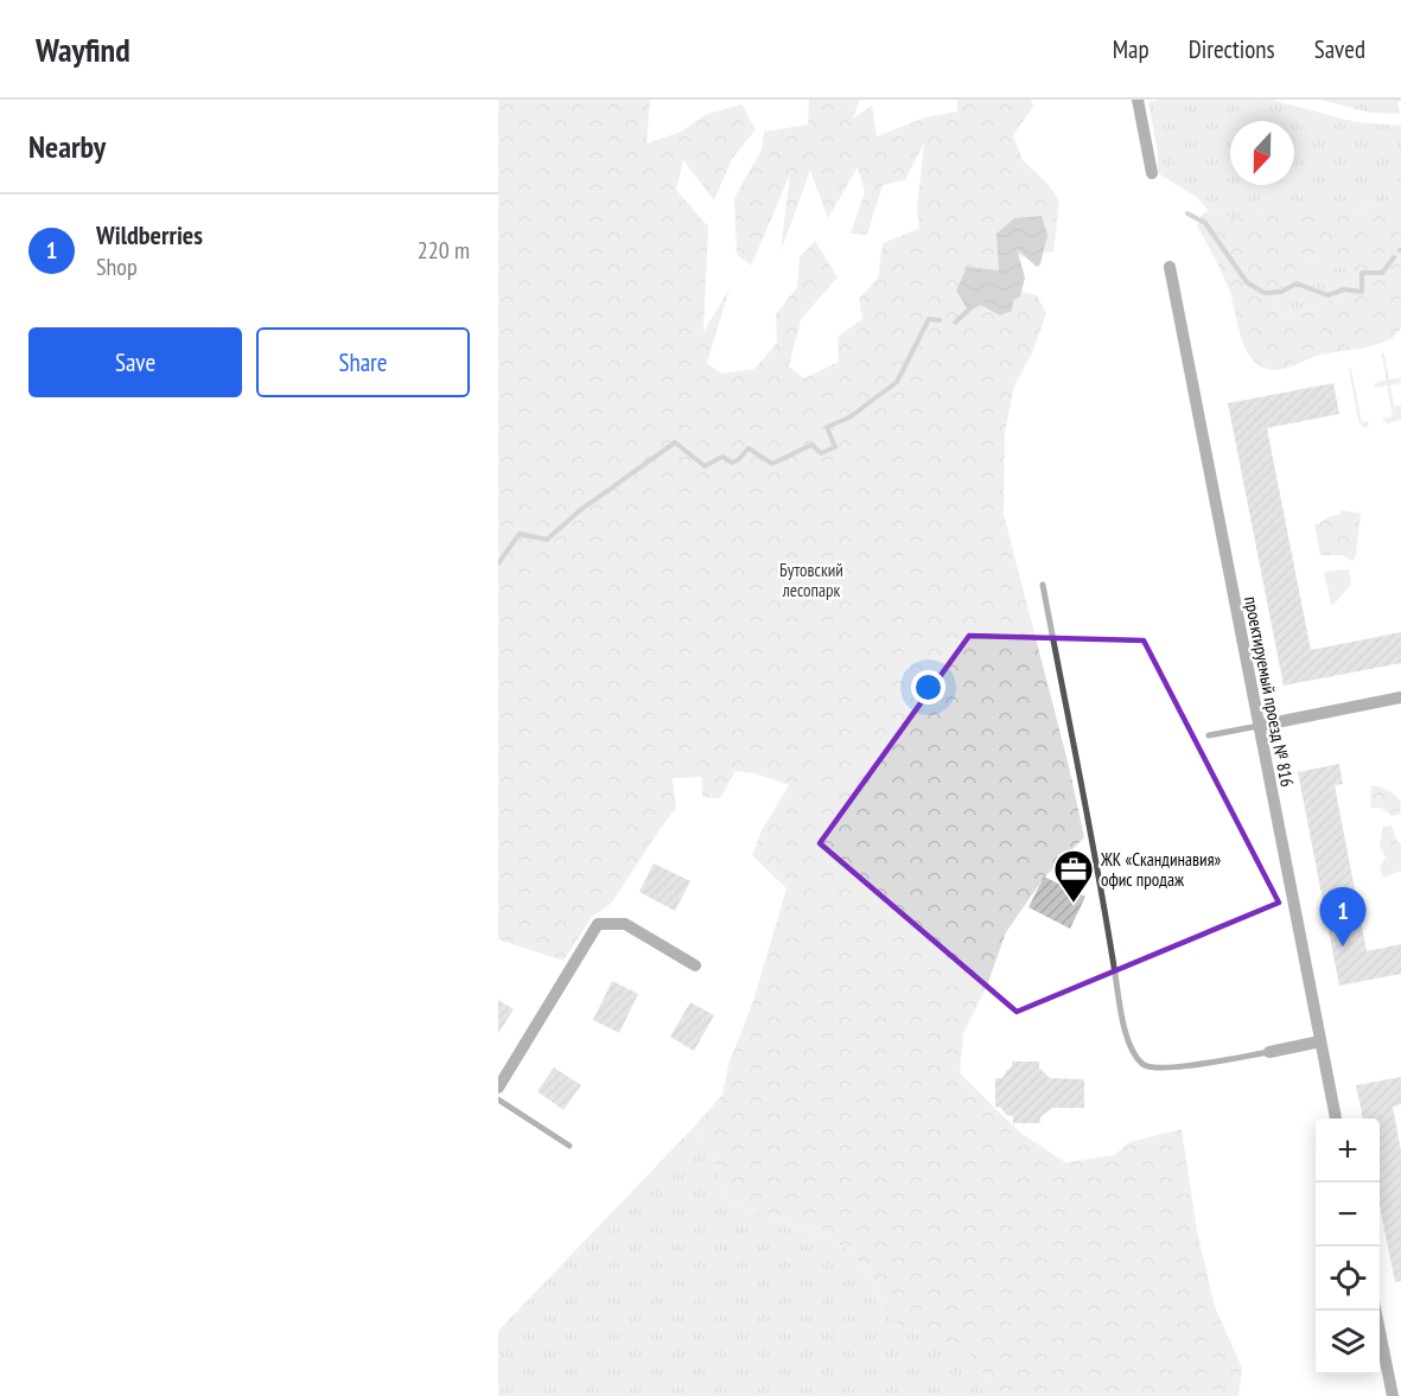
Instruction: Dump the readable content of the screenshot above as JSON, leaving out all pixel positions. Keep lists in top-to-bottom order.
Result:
{
  "streets": {
    "street": ["проектируемый проезд № 816"]
  },
  "parks": ["Бутовский лесопарк"],
  "places": {
    "office": ["ЖК «Скандинавия» офис продаж"]
  },
  "north": "bottom",
  "page": {
    "header": "Wayfind",
    "nav": ["Map", "Directions", "Saved"],
    "heading": "Nearby",
    "list": [
      {
        "mark": "1",
        "name": "Wildberries",
        "note": "Shop",
        "value": "220 m"
      }
    ],
    "buttons": ["Save", "Share"],
    "pins": "1",
    "map_buttons": ["+", "−"]
  }
}
